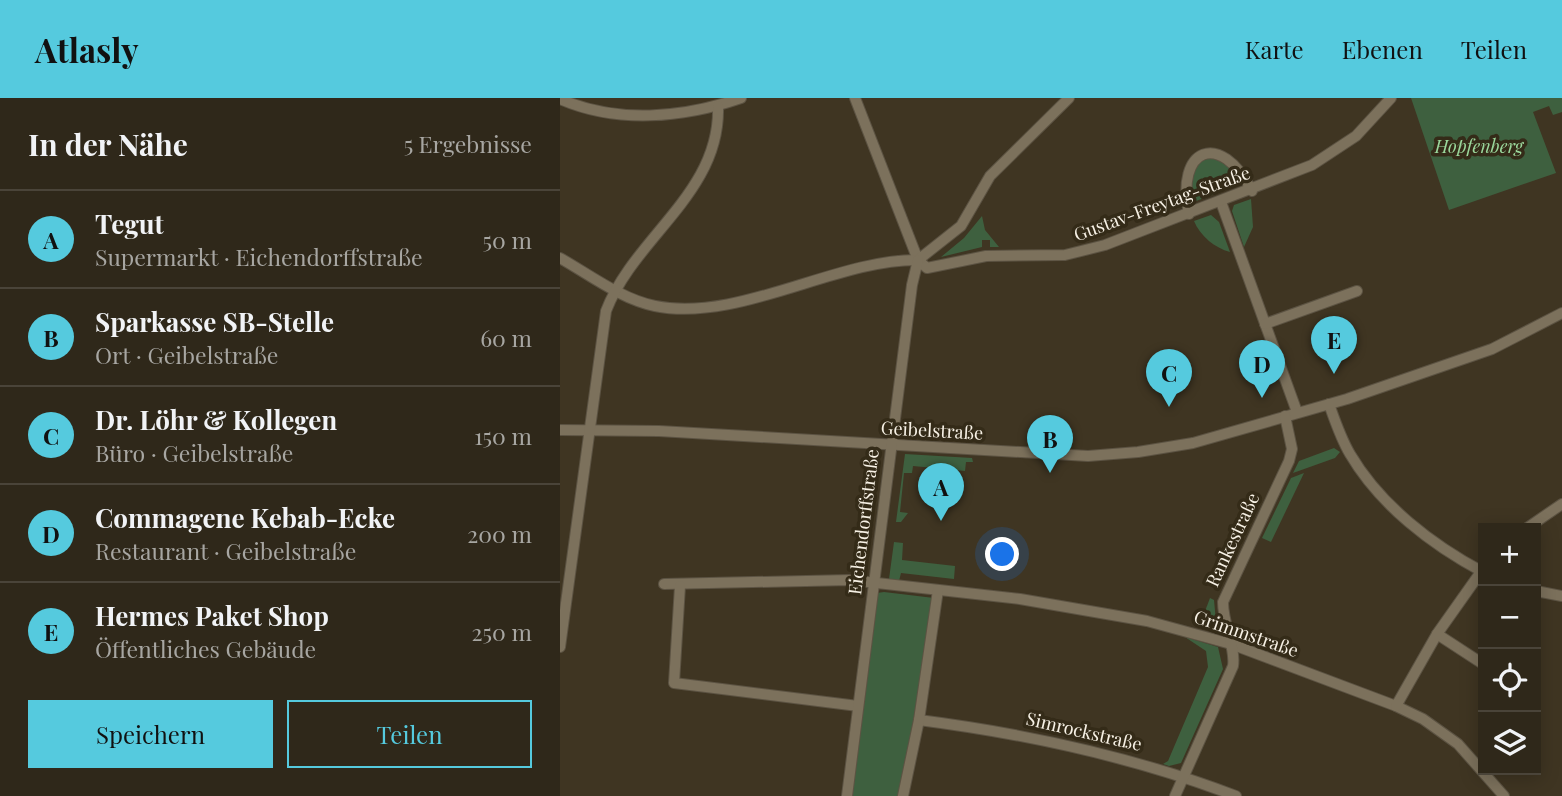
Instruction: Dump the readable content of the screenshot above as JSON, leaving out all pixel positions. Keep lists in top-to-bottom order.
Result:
{
  "streets": {
    "street": [
      "Gustav-Freytag-Straße",
      "Geibelstraße",
      "Eichendorffstraße",
      "Rankestraße",
      "Grimmstraße",
      "Simrockstraße"
    ]
  },
  "crossings": [
    ["Gustav-Freytag-Straße", "Eichendorffstraße"],
    ["Geibelstraße", "Eichendorffstraße"],
    ["Geibelstraße", "Rankestraße"],
    ["Eichendorffstraße", "Grimmstraße"],
    ["Rankestraße", "Grimmstraße"],
    ["Rankestraße", "Simrockstraße"]
  ],
  "parks": ["Hopfenberg"],
  "page": {
    "header": "Atlasly",
    "nav": ["Karte", "Ebenen", "Teilen"],
    "heading": ["In der Nähe", "5 Ergebnisse"],
    "list": [
      {
        "mark": "A",
        "name": "Tegut",
        "note": "Supermarkt · Eichendorffstraße",
        "value": "50 m"
      },
      {
        "mark": "B",
        "name": "Sparkasse SB-Stelle",
        "note": "Ort · Geibelstraße",
        "value": "60 m"
      },
      {
        "mark": "C",
        "name": "Dr. Löhr & Kollegen",
        "note": "Büro · Geibelstraße",
        "value": "150 m"
      },
      {
        "mark": "D",
        "name": "Commagene Kebab-Ecke",
        "note": "Restaurant · Geibelstraße",
        "value": "200 m"
      },
      {
        "mark": "E",
        "name": "Hermes Paket Shop",
        "note": "Öffentliches Gebäude",
        "value": "250 m"
      }
    ],
    "pins": [
      "E",
      "D",
      "C",
      "B",
      "A"
    ],
    "map_buttons": ["+", "−"],
    "buttons": ["Speichern", "Teilen"]
  }
}
